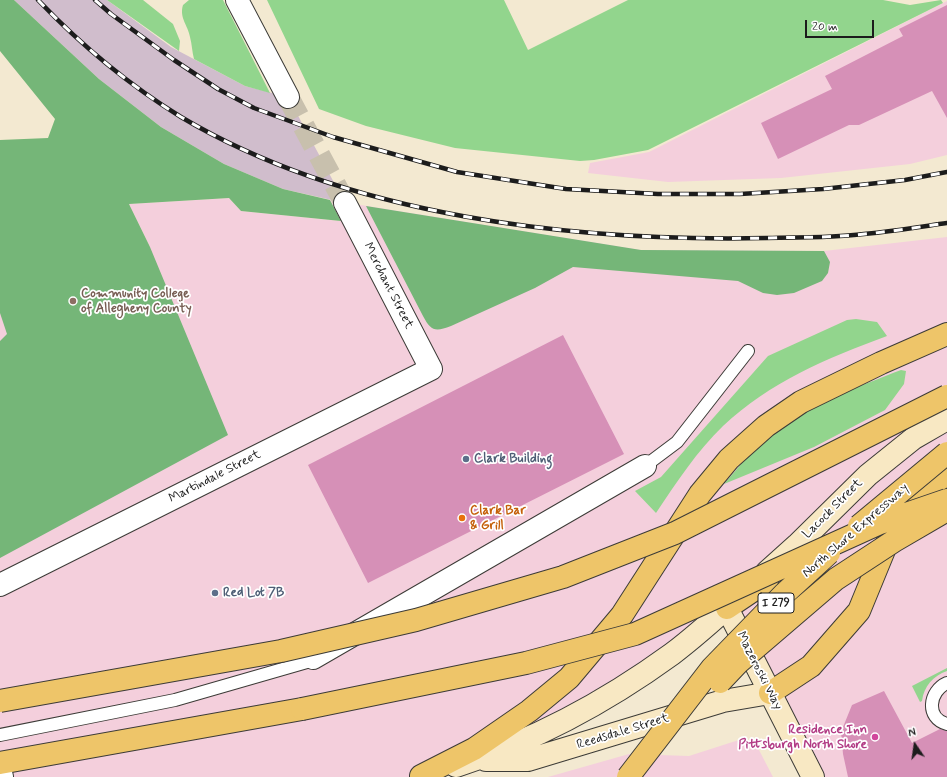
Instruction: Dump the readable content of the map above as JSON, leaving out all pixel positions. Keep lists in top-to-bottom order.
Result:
{
  "streets": {
    "highway": ["North Shore Expressway", "I 279"],
    "main road": ["Lacock Street", "Mazeroski Way", "Reedsdale Street"],
    "street": ["Merchant Street", "Martindale Street"]
  },
  "crossings": [
    ["Merchant Street", "Martindale Street"],
    ["Lacock Street", "Mazeroski Way"],
    ["Lacock Street", "Reedsdale Street"],
    ["Mazeroski Way", "Reedsdale Street"]
  ],
  "places": [
    "Community College of Allegheny County",
    "Clark Building",
    "Clark Bar & Grill",
    "Red Lot 7B",
    "Residence Inn Pittsburgh North Shore"
  ],
  "scale_bar": "20 m",
  "north": "top"
}
